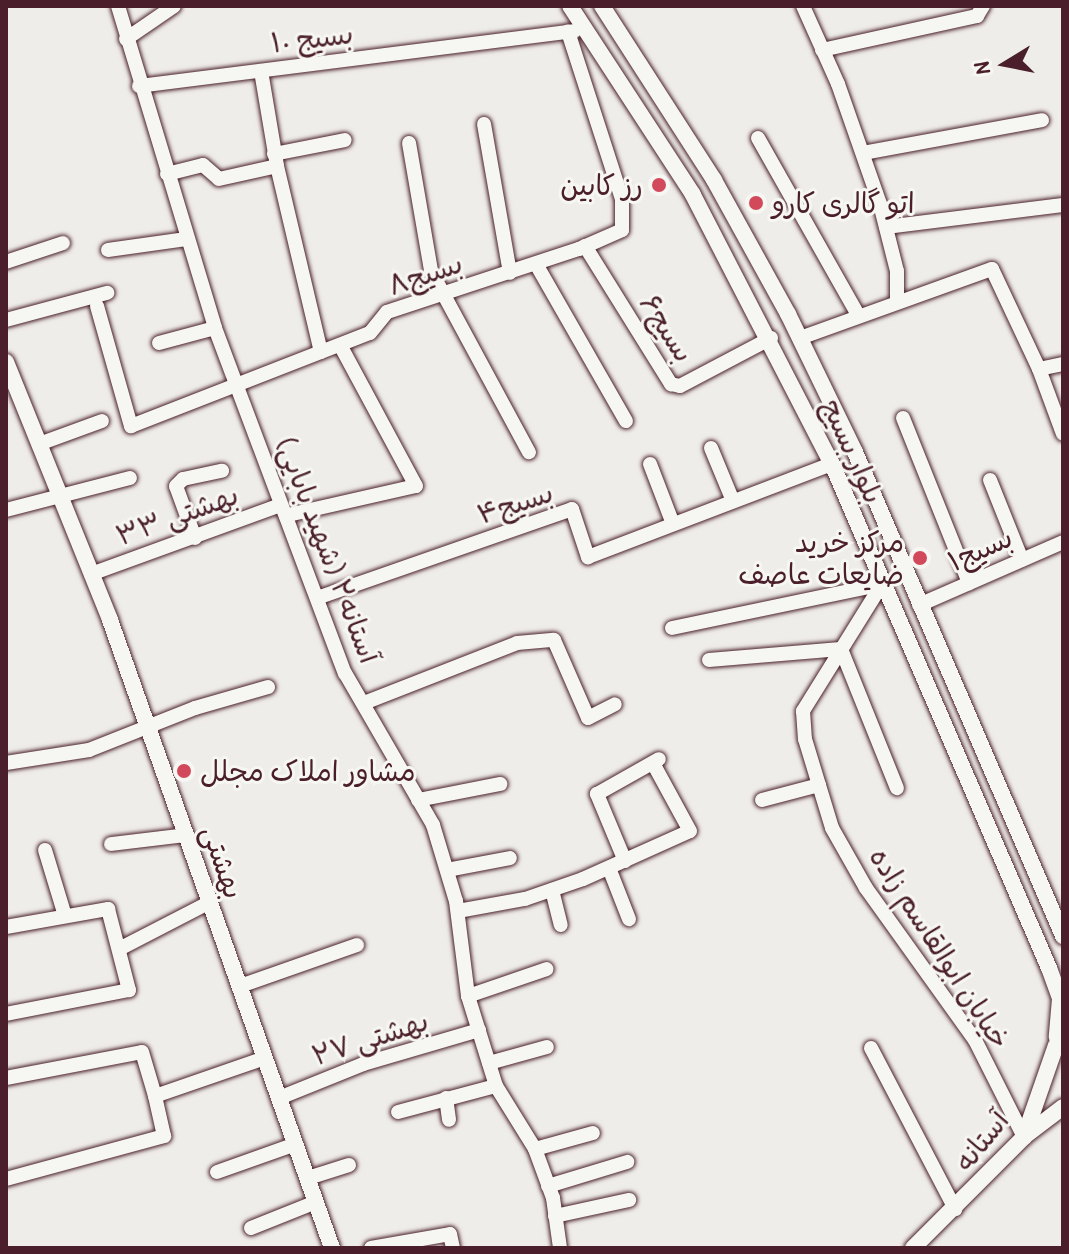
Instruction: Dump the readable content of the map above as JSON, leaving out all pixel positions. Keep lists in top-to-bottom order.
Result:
{
  "streets": {
    "main road": ["بلوار بسیج", "بهشتی", "آستانه"],
    "street": [
      "بسیج ۱۰",
      "بسیج۸",
      "بسیج۶",
      "بسیج۴",
      "بهشتی ۳۳",
      "بسیج۱",
      "آستانه۲ (شهید بابایی)",
      "خیابان ابوالقاسم زاده",
      "بهشتی ۲۷"
    ]
  },
  "crossings": [
    ["بسیج ۱۰", "بسیج۸"],
    ["بسیج ۱۰", "بلوار بسیج"],
    ["بسیج ۱۰", "آستانه۲ (شهید بابایی)"],
    ["بسیج۸", "بسیج۶"],
    ["بسیج۸", "بهشتی ۳۳"],
    ["بسیج۸", "آستانه۲ (شهید بابایی)"],
    ["بسیج۶", "بلوار بسیج"],
    ["بلوار بسیج", "بسیج۴"],
    ["بلوار بسیج", "بسیج۱"],
    ["بلوار بسیج", "خیابان ابوالقاسم زاده"],
    ["بلوار بسیج", "آستانه"],
    ["بسیج۴", "آستانه۲ (شهید بابایی)"],
    ["بهشتی ۳۳", "آستانه۲ (شهید بابایی)"],
    ["بهشتی ۳۳", "بهشتی"],
    ["آستانه۲ (شهید بابایی)", "بهشتی ۲۷"],
    ["بهشتی", "بهشتی ۲۷"],
    ["خیابان ابوالقاسم زاده", "آستانه"]
  ],
  "places": [
    "رز کابین",
    "اتو گالری کارو",
    "مرکز خرید ضایعات عاصف",
    "مشاور املاک مجلل"
  ],
  "north": "left"
}
